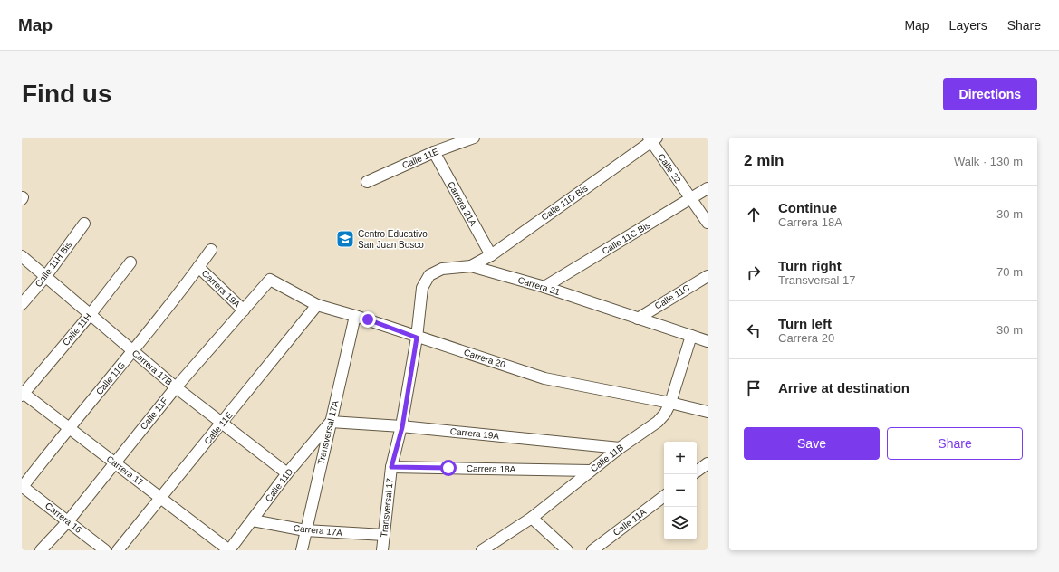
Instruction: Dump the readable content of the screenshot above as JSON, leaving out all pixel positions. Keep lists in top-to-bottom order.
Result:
{
  "streets": {
    "street": [
      "Calle 11E",
      "Calle 22",
      "Calle 11D Bis",
      "Carrera 21A",
      "Calle 11C Bis",
      "Calle 11H Bis",
      "Carrera 21",
      "Carrera 19A",
      "Calle 11C",
      "Calle 11H",
      "Carrera 20",
      "Carrera 17B",
      "Calle 11G",
      "Calle 11F",
      "Transversal 17A",
      "Calle 11B",
      "Carrera 18A",
      "Carrera 17",
      "Calle 11D",
      "Transversal 17",
      "Carrera 16",
      "Calle 11A",
      "Carrera 17A"
    ]
  },
  "crossings": [
    ["Calle 11E", "Carrera 21A"],
    ["Calle 11E", "Carrera 20"],
    ["Calle 11E", "Carrera 17B"],
    ["Calle 11E", "Carrera 17"],
    ["Calle 22", "Calle 11D Bis"],
    ["Calle 22", "Calle 11C Bis"],
    ["Calle 11D Bis", "Carrera 21A"],
    ["Calle 11D Bis", "Carrera 21"],
    ["Calle 11C Bis", "Carrera 21"],
    ["Calle 11H Bis", "Carrera 17B"],
    ["Carrera 21", "Calle 11C"],
    ["Carrera 21", "Carrera 20"],
    ["Carrera 21", "Calle 11B"],
    ["Carrera 21", "Transversal 17"],
    ["Carrera 19A", "Calle 11G"],
    ["Carrera 19A", "Calle 11F"],
    ["Carrera 19A", "Transversal 17A"],
    ["Carrera 19A", "Calle 11B"],
    ["Carrera 19A", "Calle 11D"],
    ["Carrera 19A", "Transversal 17"],
    ["Calle 11H", "Carrera 17B"],
    ["Calle 11H", "Carrera 17"],
    ["Carrera 20", "Calle 11F"],
    ["Carrera 20", "Transversal 17A"],
    ["Carrera 20", "Calle 11B"],
    ["Carrera 20", "Transversal 17"],
    ["Carrera 17B", "Calle 11G"],
    ["Carrera 17B", "Calle 11F"],
    ["Carrera 17B", "Calle 11D"],
    ["Calle 11G", "Carrera 17"],
    ["Calle 11G", "Carrera 16"],
    ["Calle 11F", "Carrera 17"],
    ["Calle 11F", "Carrera 16"],
    ["Transversal 17A", "Calle 11D"],
    ["Transversal 17A", "Carrera 17A"],
    ["Calle 11B", "Carrera 18A"],
    ["Carrera 18A", "Transversal 17"],
    ["Carrera 17", "Calle 11D"],
    ["Calle 11D", "Carrera 17A"],
    ["Transversal 17", "Carrera 17A"]
  ],
  "places": {
    "school or university": ["Centro Educativo San Juan Bosco"]
  },
  "page": {
    "header": "Map",
    "nav": ["Map", "Layers", "Share"],
    "buttons": [
      "Directions",
      ["Save", "Share"]
    ],
    "title": "Find us",
    "heading": ["2 min", "Walk · 130 m"],
    "list": [
      ["Continue", "Carrera 18A", "30 m"],
      ["Turn right", "Transversal 17", "70 m"],
      ["Turn left", "Carrera 20", "30 m"],
      "Arrive at destination"
    ],
    "map_buttons": ["+", "−"]
  }
}
